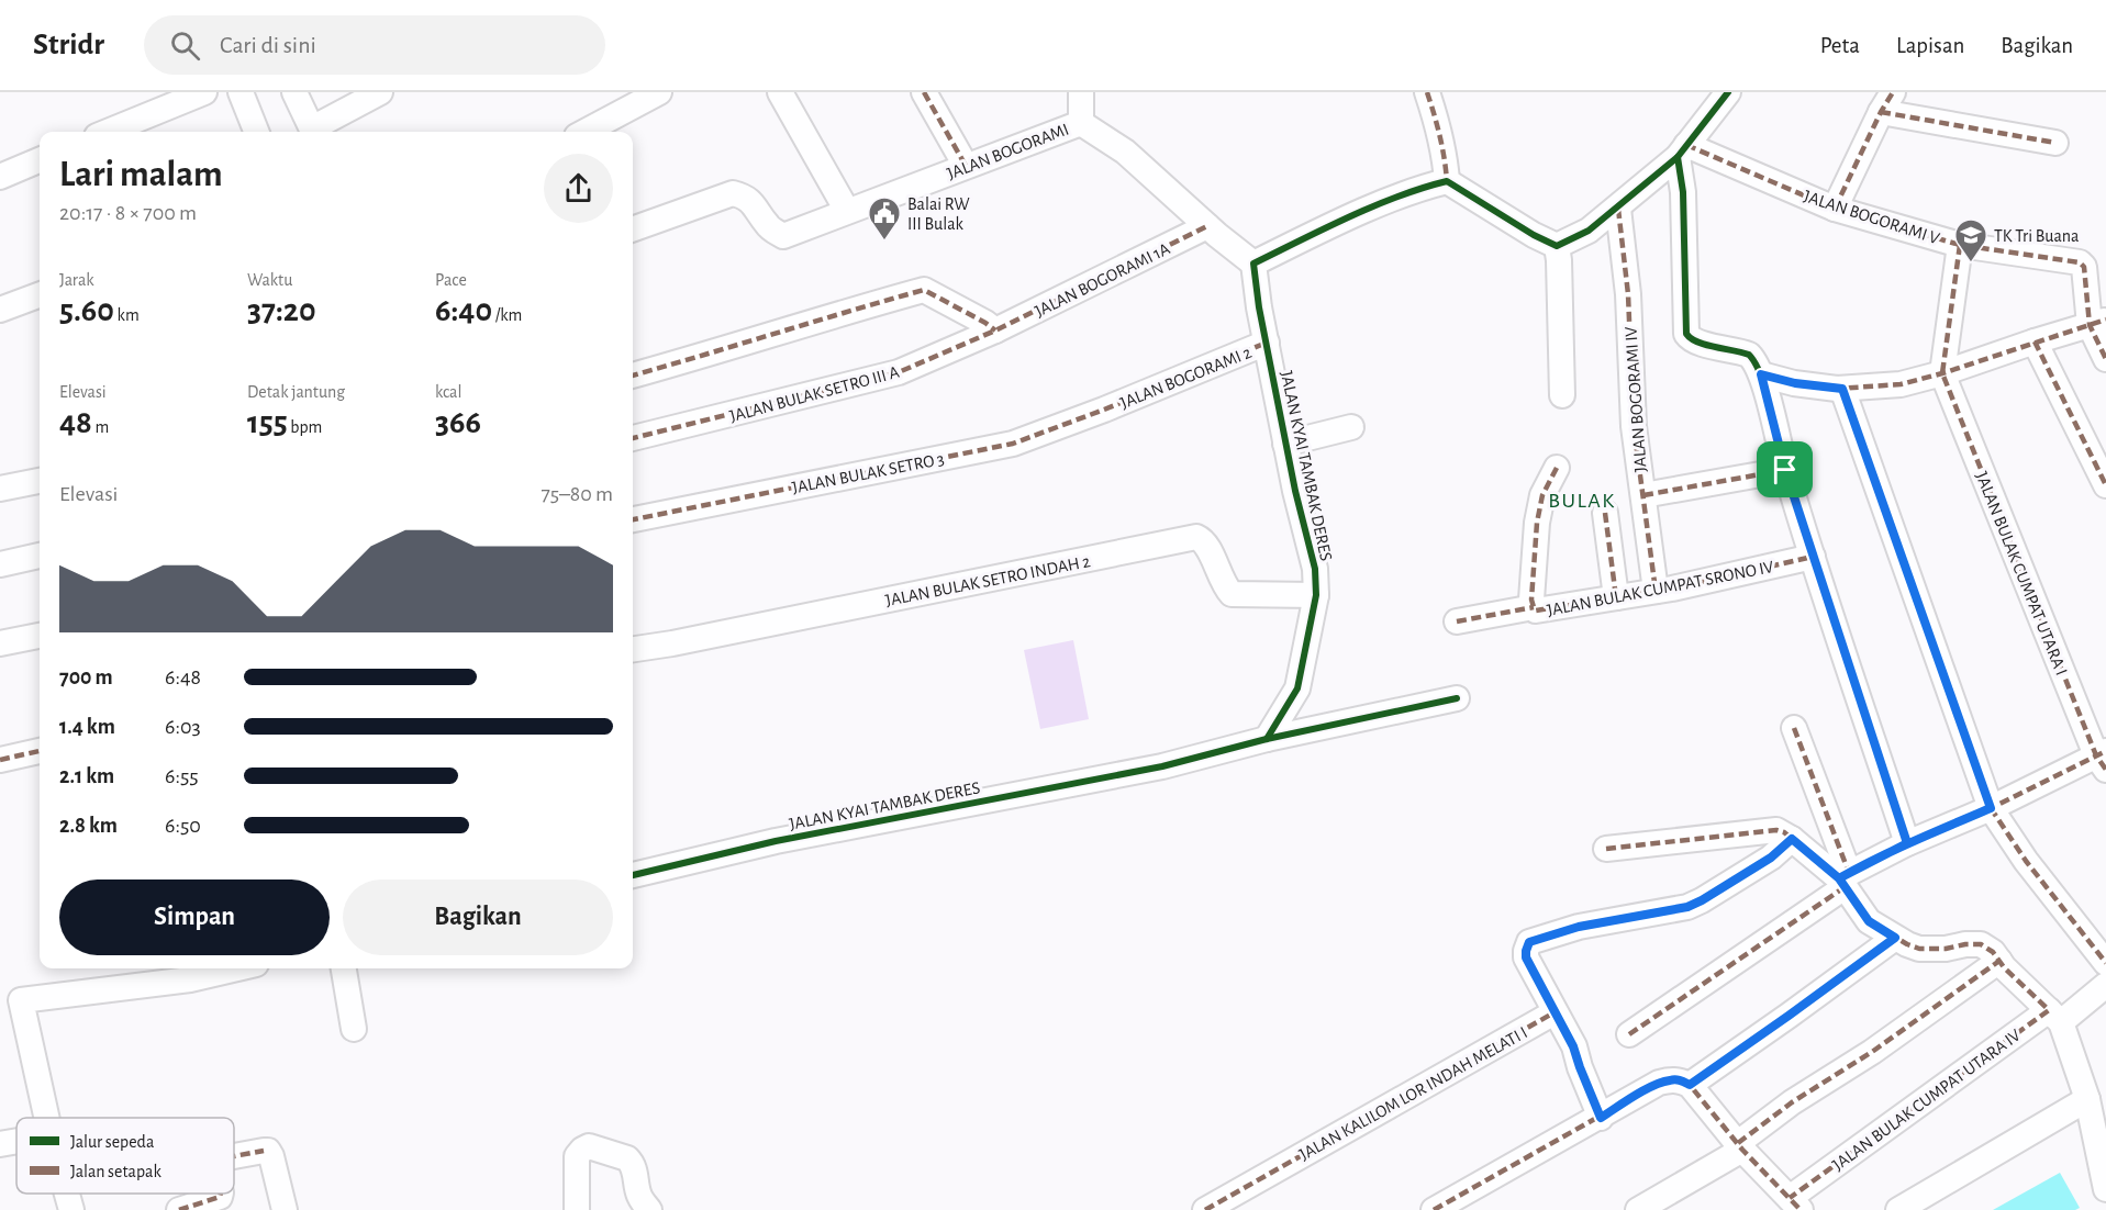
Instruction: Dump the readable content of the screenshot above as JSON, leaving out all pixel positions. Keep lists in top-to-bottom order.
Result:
{
  "streets": {
    "street": [
      "JALAN BOGORAMI",
      "JALAN BOGORAMI V",
      "JALAN BOGORAMI 1A",
      "JALAN BOGORAMI 2",
      "JALAN BULAK SETRO III A",
      "JALAN BOGORAMI IV",
      "JALAN KYAI TAMBAK DERES",
      "JALAN BULAK SETRO 3",
      "JALAN BULAK CUMPAT UTARA I",
      "JALAN BULAK SETRO INDAH 2",
      "JALAN BULAK CUMPAT SRONO IV",
      "JALAN KALILOM LOR INDAH MELATI I",
      "JALAN BULAK CUMPAT UTARA IV"
    ]
  },
  "crossings": [
    ["JALAN BOGORAMI", "JALAN BOGORAMI 1A"],
    ["JALAN BOGORAMI", "JALAN KYAI TAMBAK DERES"],
    ["JALAN BOGORAMI 1A", "JALAN BULAK SETRO III A"],
    ["JALAN BOGORAMI 2", "JALAN KYAI TAMBAK DERES"],
    ["JALAN BOGORAMI 2", "JALAN BULAK SETRO 3"],
    ["JALAN BOGORAMI IV", "JALAN BULAK CUMPAT SRONO IV"],
    ["JALAN KYAI TAMBAK DERES", "JALAN BULAK SETRO INDAH 2"]
  ],
  "districts": ["BULAK"],
  "places": {
    "public building": ["Balai RW III Bulak"],
    "school or university": ["TK Tri Buana"]
  },
  "legend": ["Jalur sepeda", "Jalan setapak"],
  "page": {
    "header": "Stridr",
    "search": "Cari di sini",
    "nav": ["Peta", "Lapisan", "Bagikan"],
    "heading": ["Lari malam", "20:17 · 8 × 700 m"],
    "stats": [
      ["Jarak", "5.60 km"],
      ["Waktu", "37:20"],
      ["Pace", "6:40 /km"],
      ["Elevasi", "48 m"],
      ["Detak jantung", "155 bpm"],
      ["kcal", "366"]
    ],
    "chart": ["Elevasi", "75–80 m"],
    "list": [
      {
        "name": "700 m",
        "note": "6:48"
      },
      {
        "name": "1.4 km",
        "note": "6:03"
      },
      {
        "name": "2.1 km",
        "note": "6:55"
      },
      {
        "name": "2.8 km",
        "note": "6:50"
      }
    ],
    "buttons": ["Simpan", "Bagikan"]
  }
}
